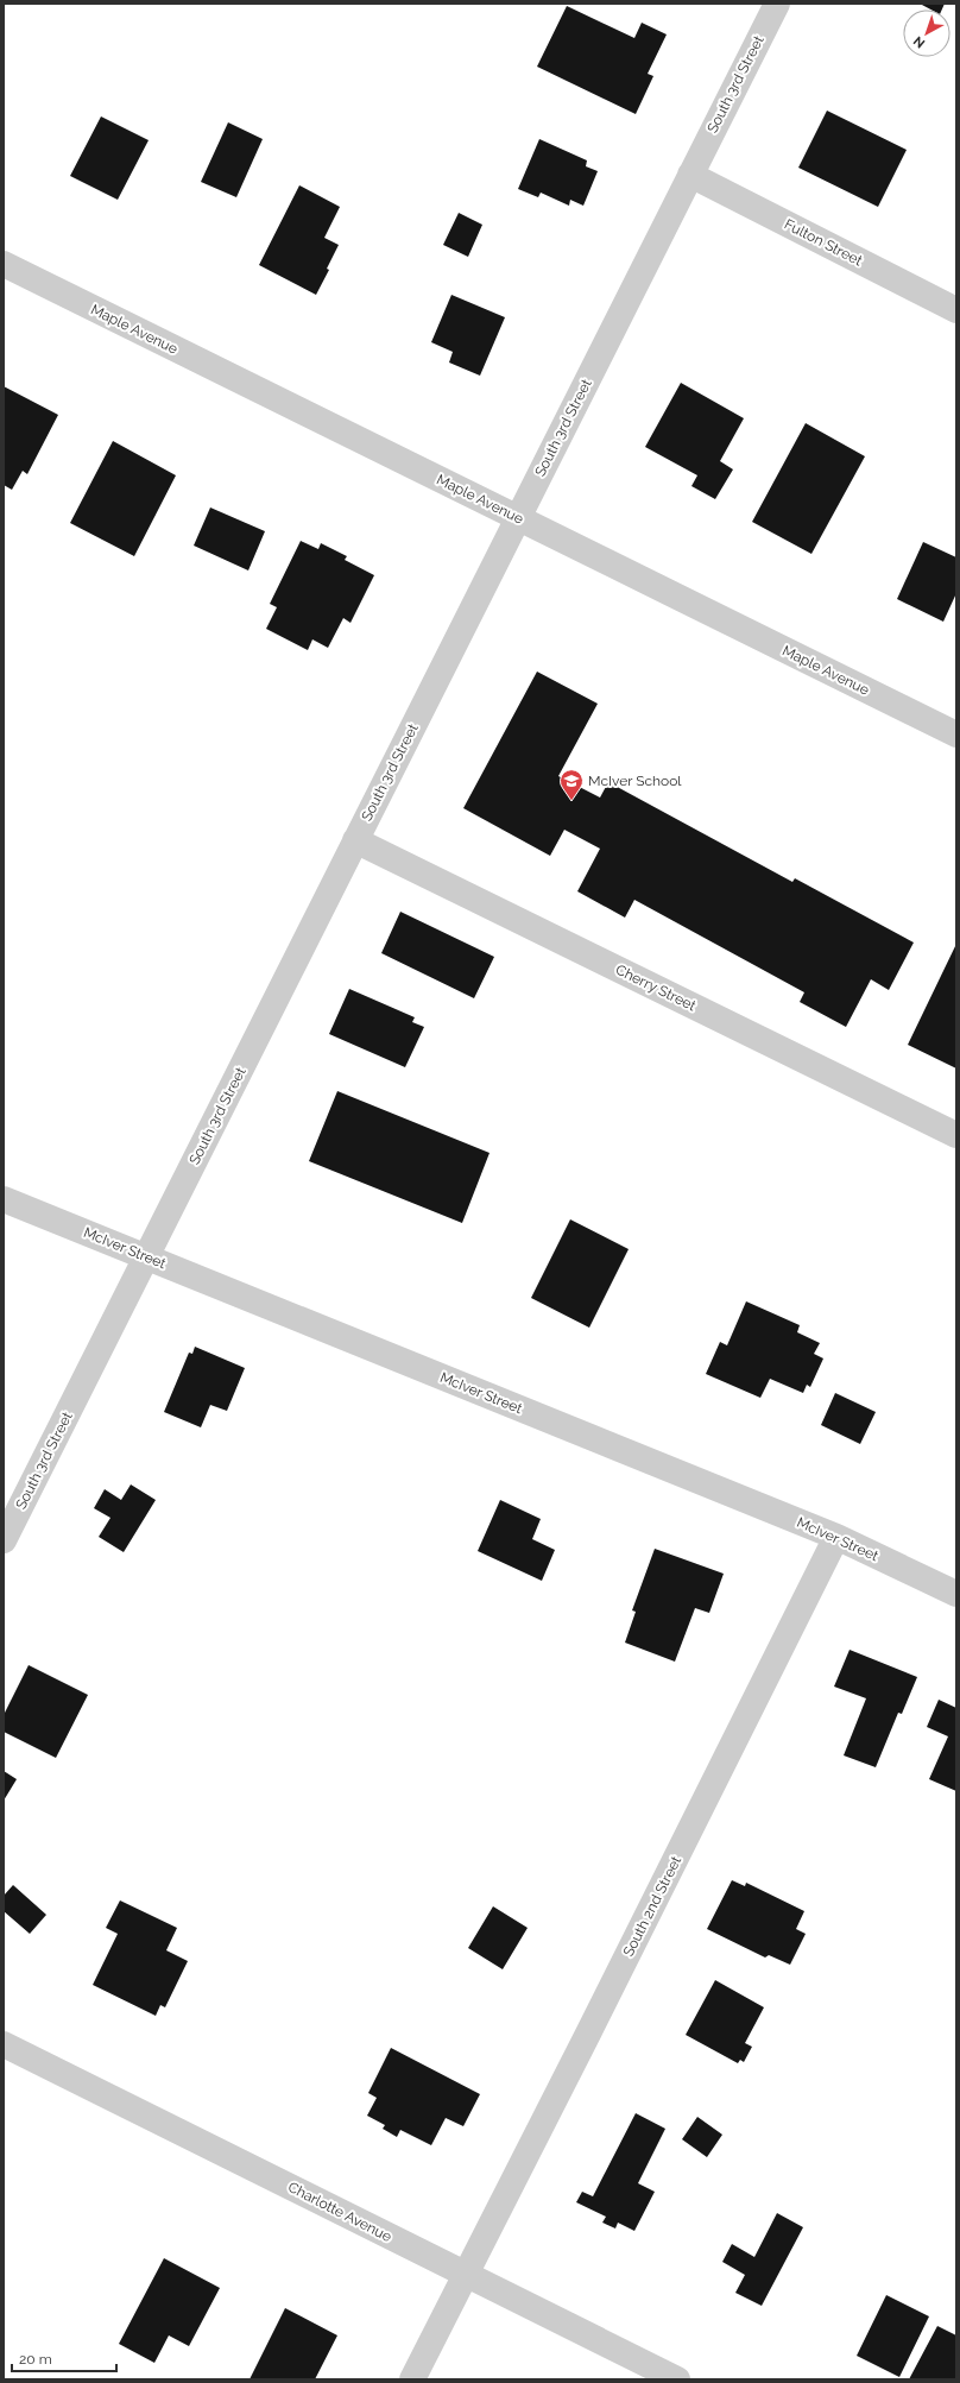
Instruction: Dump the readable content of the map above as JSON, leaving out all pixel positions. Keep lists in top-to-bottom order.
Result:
{
  "streets": {
    "street": [
      "South 3rd Street",
      "Fulton Street",
      "Maple Avenue",
      "Cherry Street",
      "McIver Street",
      "South 2nd Street",
      "Charlotte Avenue"
    ]
  },
  "crossings": [
    ["South 3rd Street", "Fulton Street"],
    ["South 3rd Street", "Maple Avenue"],
    ["South 3rd Street", "Cherry Street"],
    ["South 3rd Street", "McIver Street"],
    ["McIver Street", "South 2nd Street"],
    ["South 2nd Street", "Charlotte Avenue"]
  ],
  "places": {
    "school or university": ["McIver School"]
  },
  "scale_bar": "20 m",
  "north": "bottom left"
}
